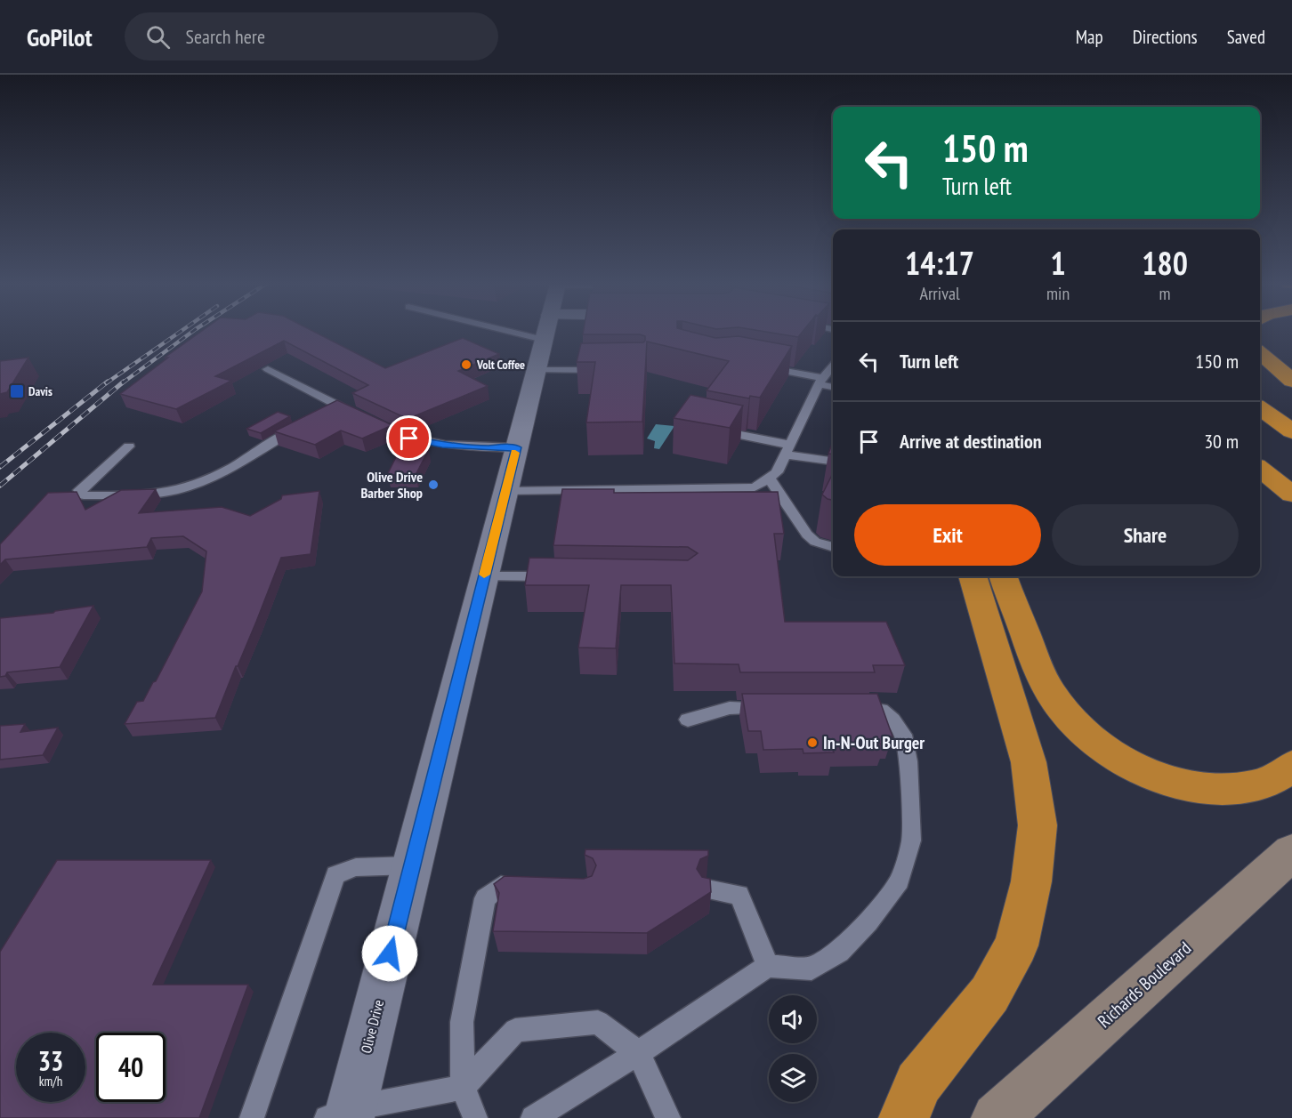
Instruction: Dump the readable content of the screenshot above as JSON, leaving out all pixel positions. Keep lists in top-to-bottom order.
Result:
{
  "streets": {
    "main road": ["Richards Boulevard"],
    "street": ["Olive Drive"]
  },
  "places": {
    "other": ["Volt Coffee", "Olive Drive Barber Shop", "In-N-Out Burger"],
    "transit": ["Davis"]
  },
  "page": {
    "header": "GoPilot",
    "search": "Search here",
    "nav": ["Map", "Directions", "Saved"],
    "turn": ["150 m", "Turn left"],
    "eta": [
      "14:17",
      "Arrival",
      "1",
      "min",
      "180",
      "m"
    ],
    "list": [
      {
        "name": "Turn left",
        "value": "150 m"
      },
      {
        "name": "Arrive at destination",
        "value": "30 m"
      }
    ],
    "buttons": ["Exit", "Share"],
    "speed": "33 km/h",
    "limit": "40"
  }
}
